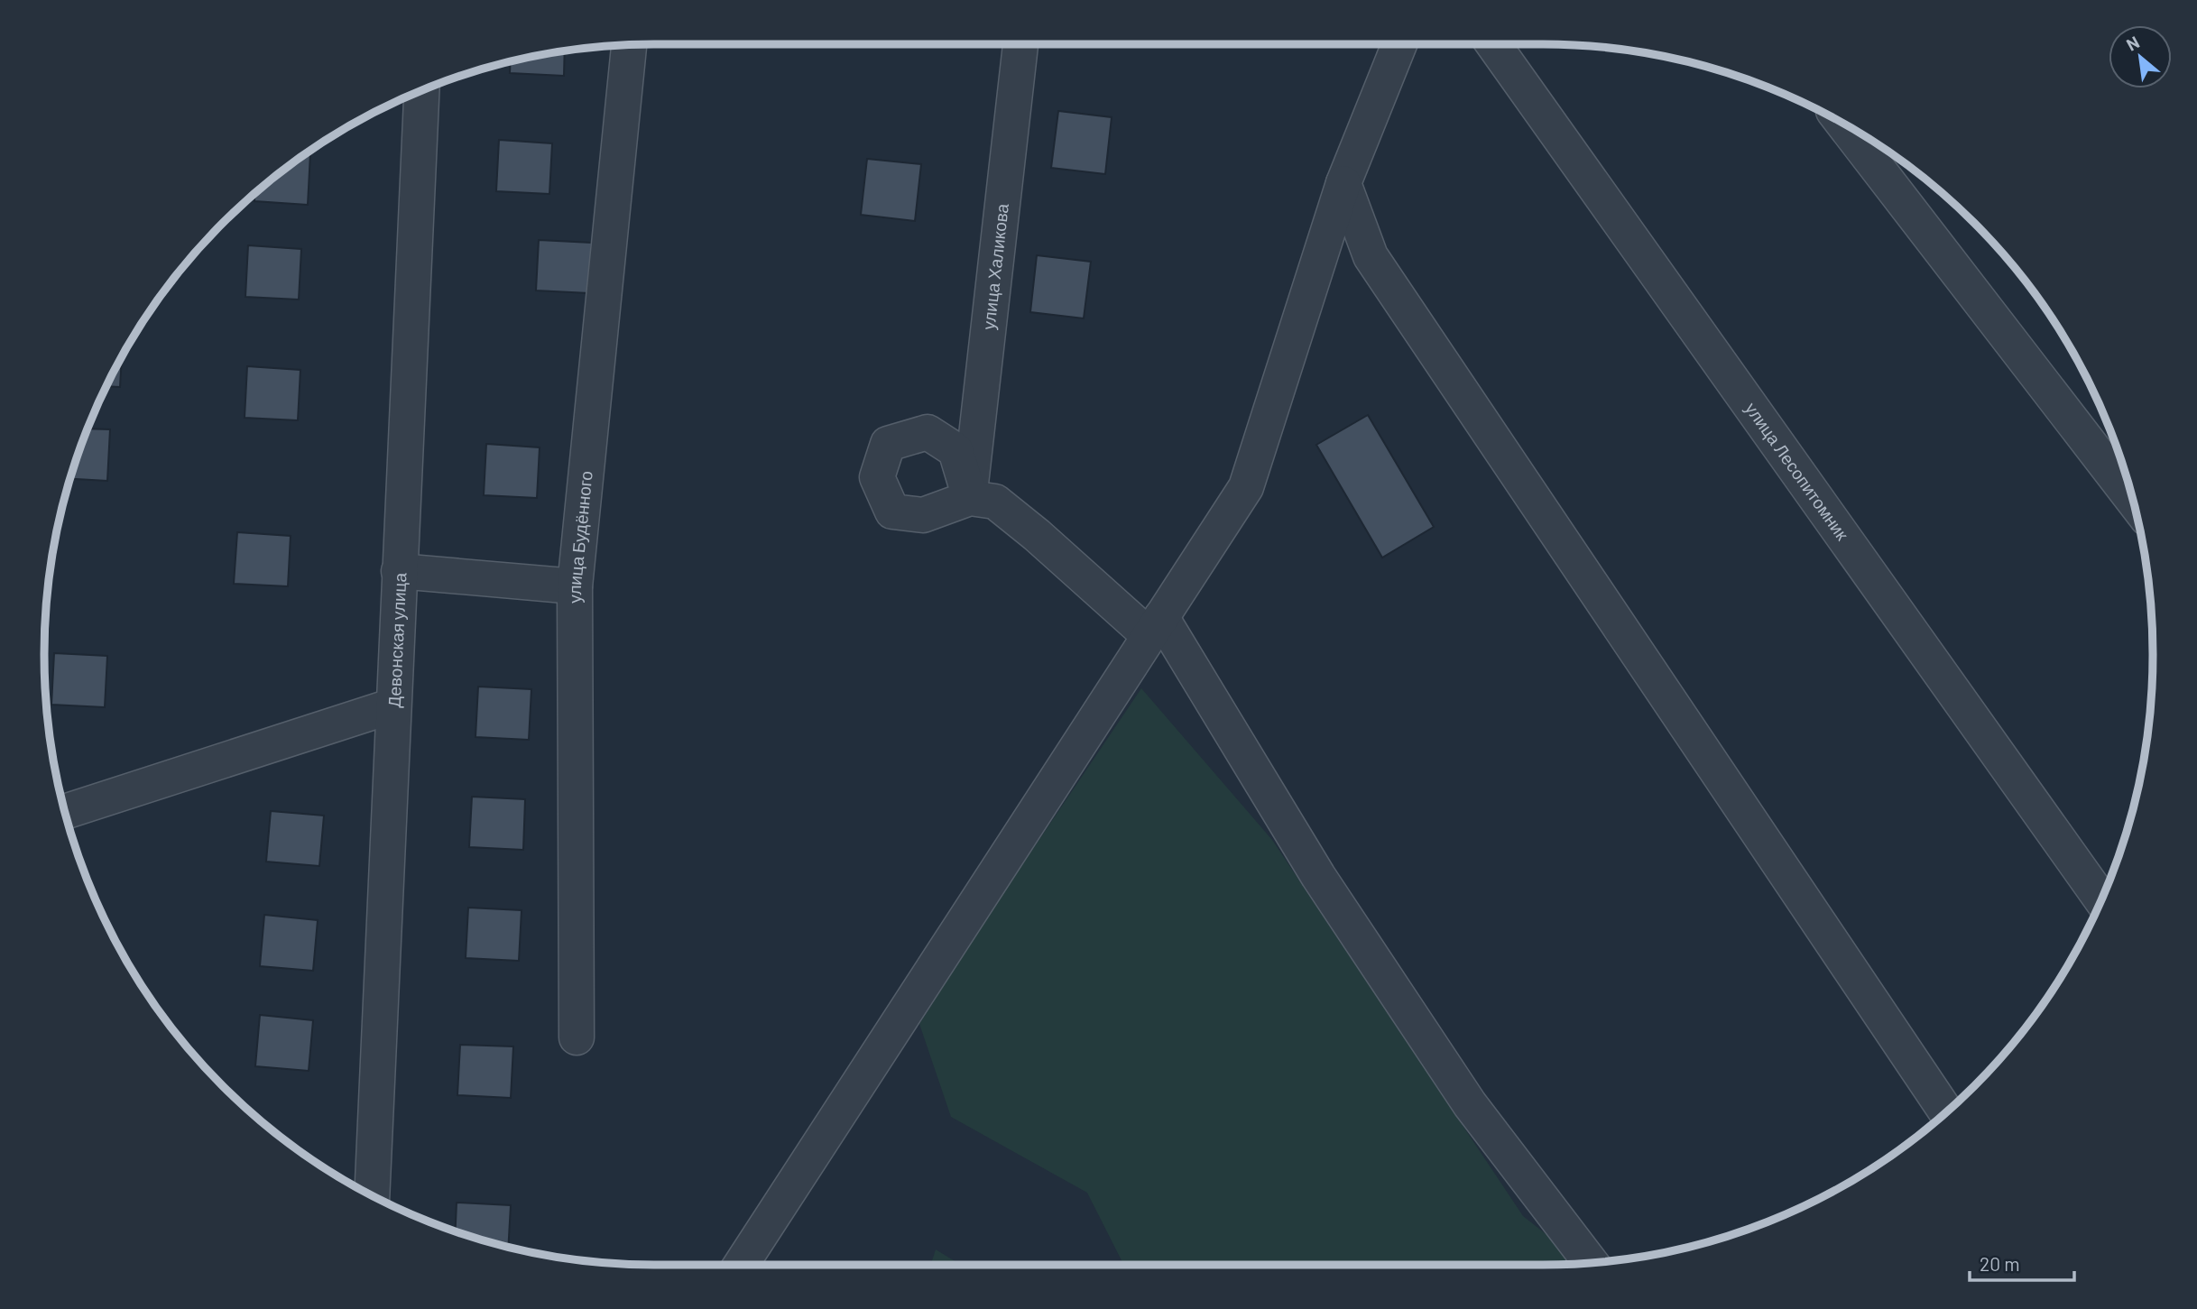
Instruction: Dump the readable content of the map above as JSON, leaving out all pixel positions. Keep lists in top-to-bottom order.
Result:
{
  "streets": {
    "street": [
      "улица Халикова",
      "улица Лесопитомник",
      "улица Будённого",
      "Девонская улица"
    ]
  },
  "scale_bar": "20 m",
  "north": "top left"
}
